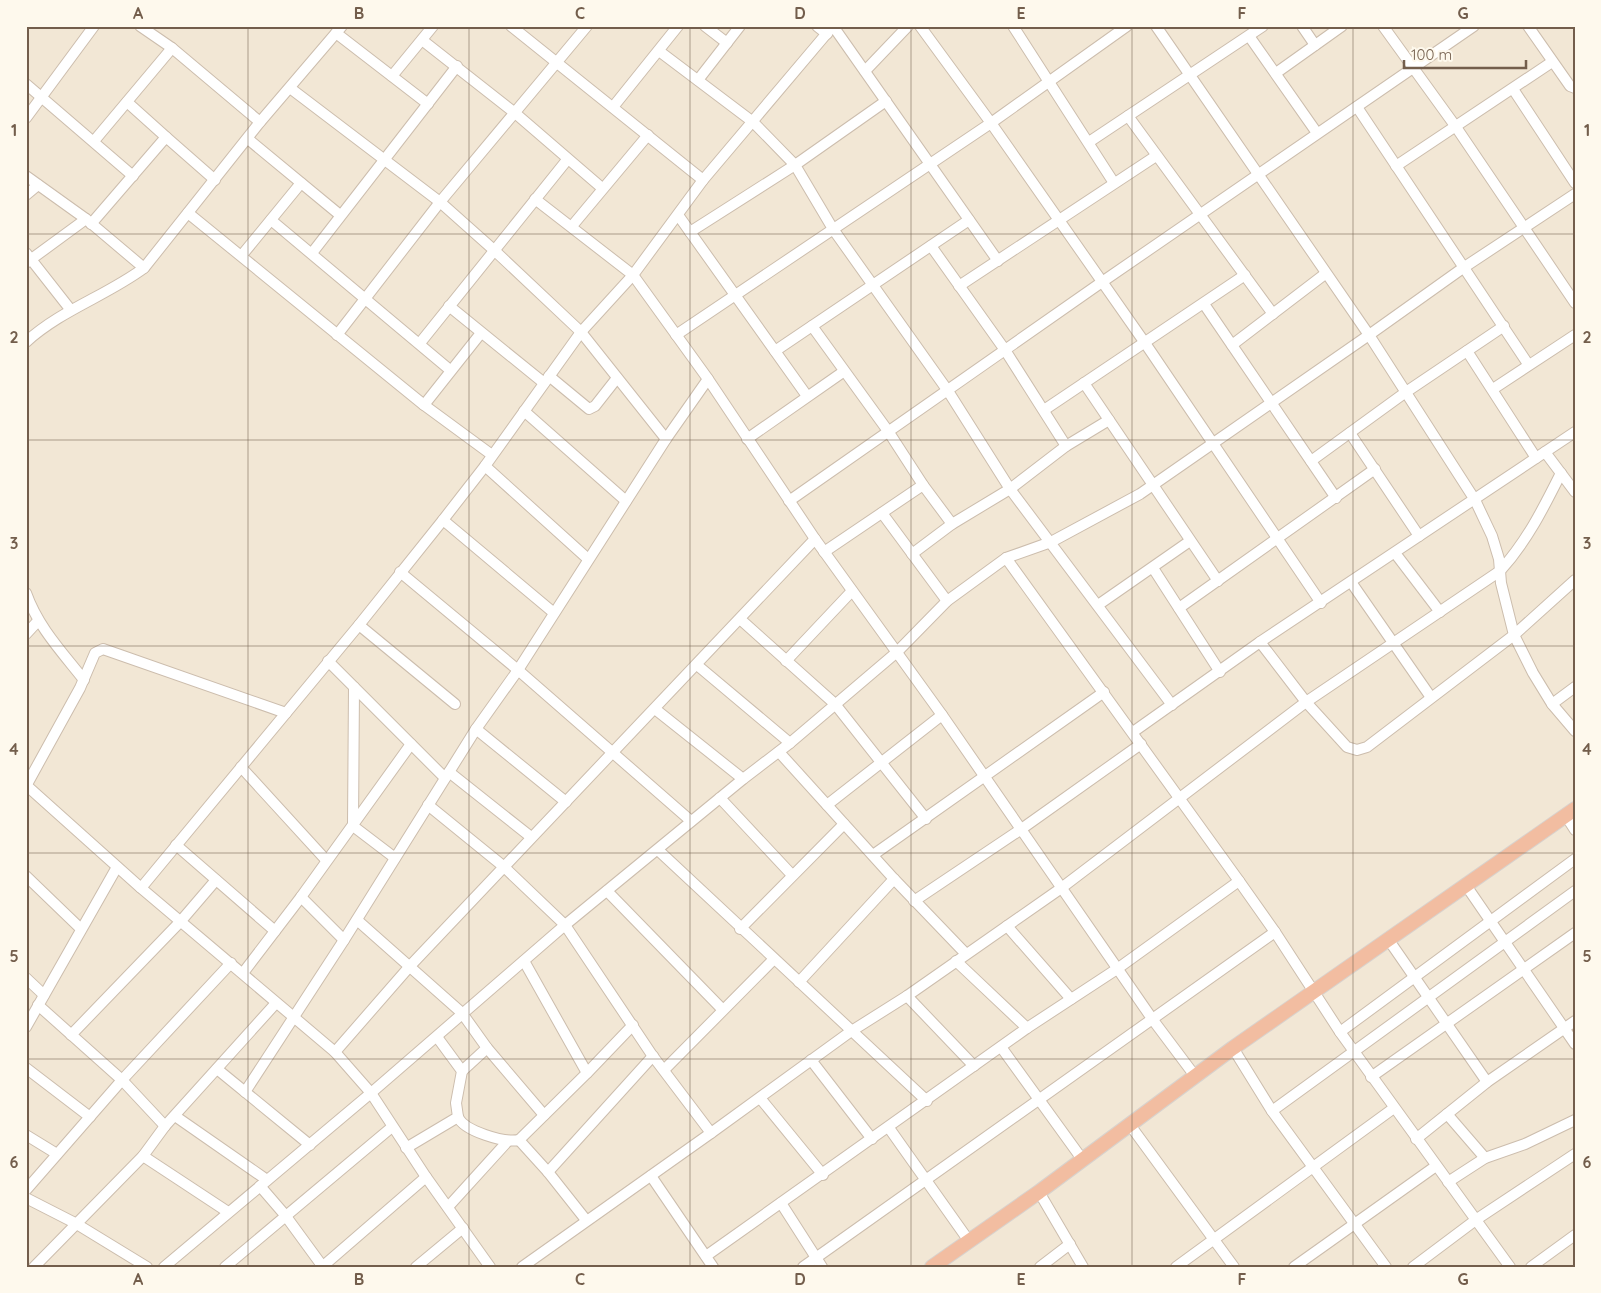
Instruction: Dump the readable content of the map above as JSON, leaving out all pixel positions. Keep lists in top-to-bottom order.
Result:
{
  "scale_bar": "100 m",
  "grid": {
    "columns": [
      "A",
      "B",
      "C",
      "D",
      "E",
      "F",
      "G"
    ],
    "rows": [
      "1",
      "2",
      "3",
      "4",
      "5",
      "6"
    ]
  }
}
